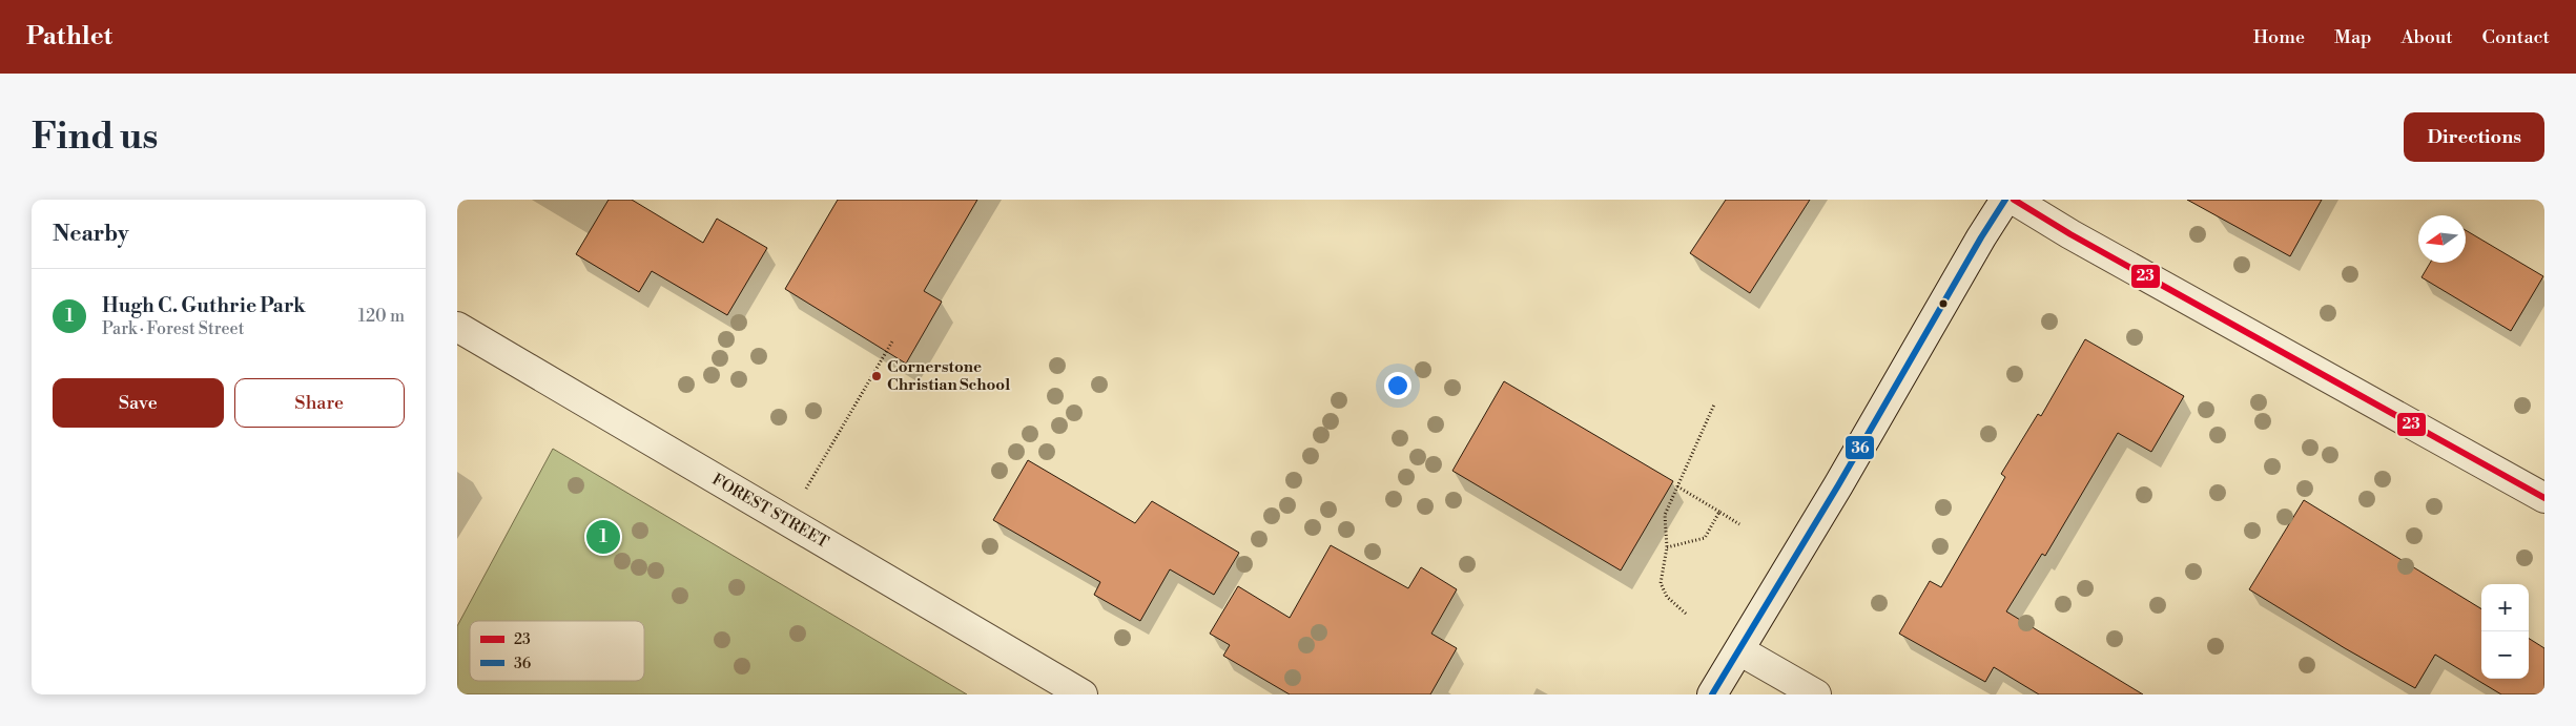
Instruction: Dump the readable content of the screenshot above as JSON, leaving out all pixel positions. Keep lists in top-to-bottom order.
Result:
{
  "streets": {
    "street": ["FOREST STREET"]
  },
  "places": ["Cornerstone Christian School"],
  "lines": ["transit line 23", "transit line 36"],
  "legend": ["23", "36"],
  "north": "left",
  "page": {
    "header": "Pathlet",
    "nav": [
      "Home",
      "Map",
      "About",
      "Contact"
    ],
    "buttons": [
      "Directions",
      ["Save", "Share"]
    ],
    "title": "Find us",
    "heading": "Nearby",
    "list": [
      {
        "mark": "1",
        "name": "Hugh C. Guthrie Park",
        "note": "Park · Forest Street",
        "value": "120 m"
      }
    ],
    "pins": "1",
    "map_buttons": ["+", "−"]
  }
}
